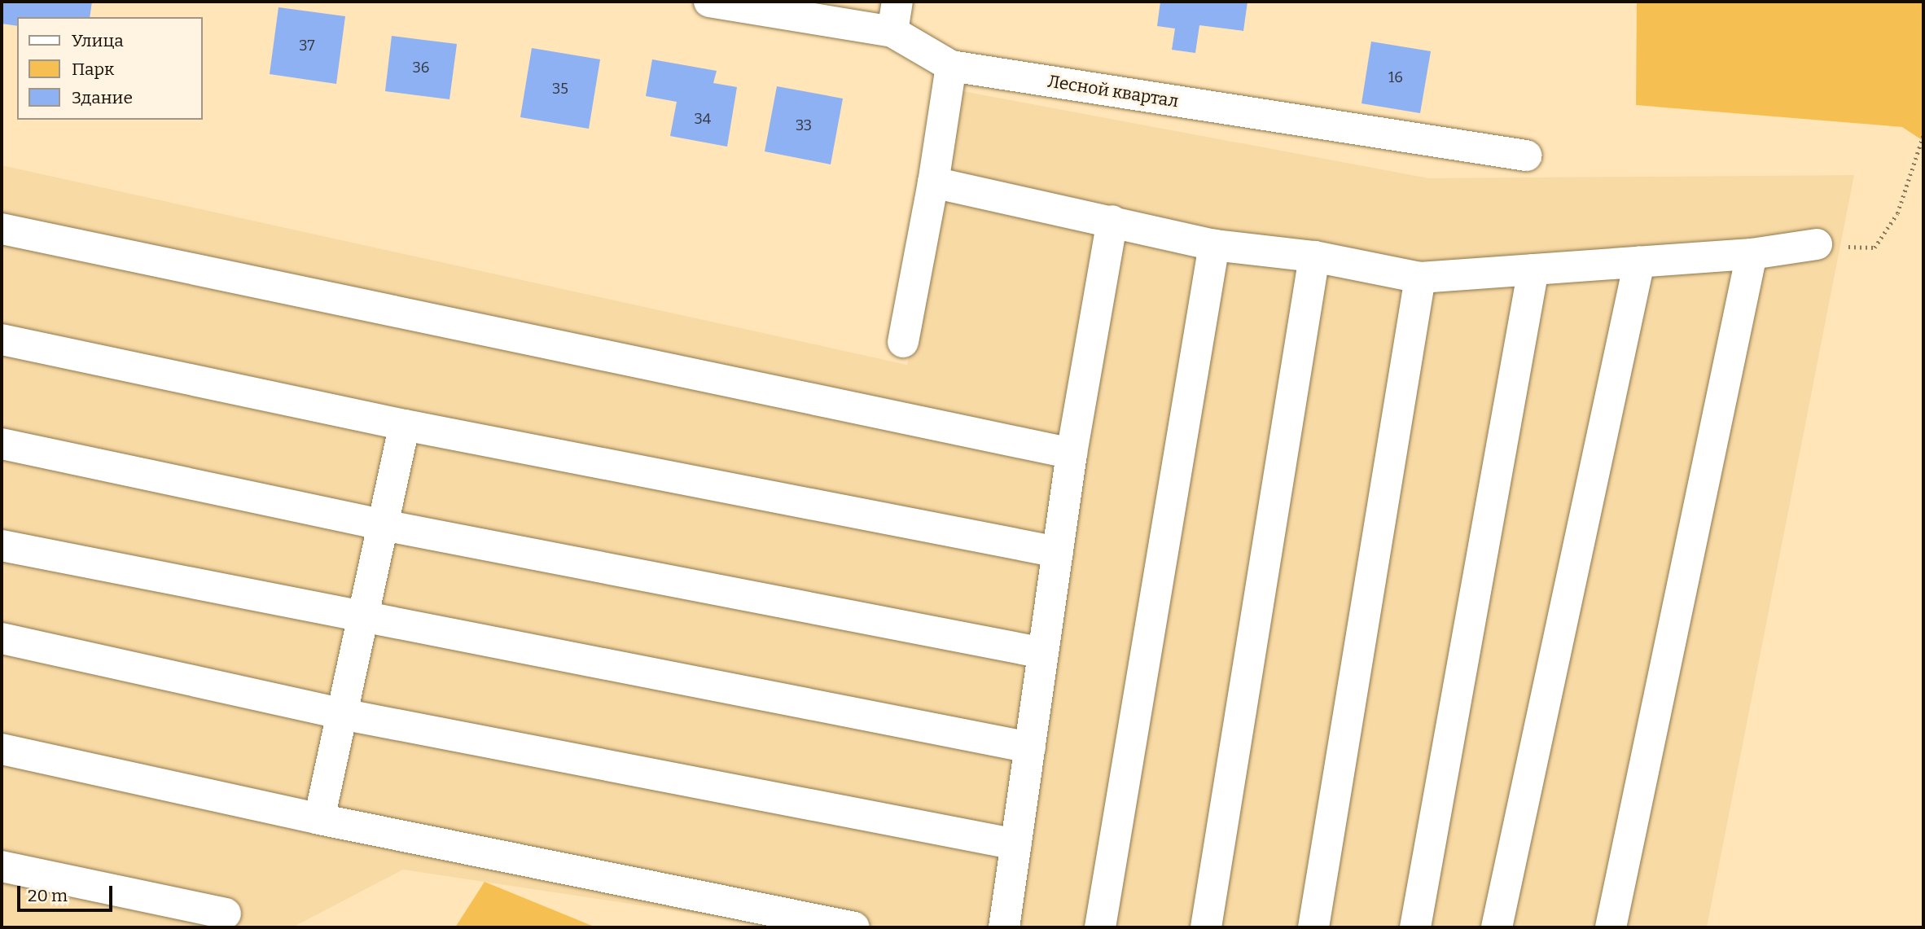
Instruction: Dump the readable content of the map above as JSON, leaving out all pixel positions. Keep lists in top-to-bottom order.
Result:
{
  "streets": {
    "street": ["Лесной квартал"]
  },
  "house_numbers": [
    "37",
    "36",
    "16",
    "35",
    "34",
    "33"
  ],
  "legend": ["Улица", "Парк", "Здание"],
  "scale_bar": "20 m"
}
